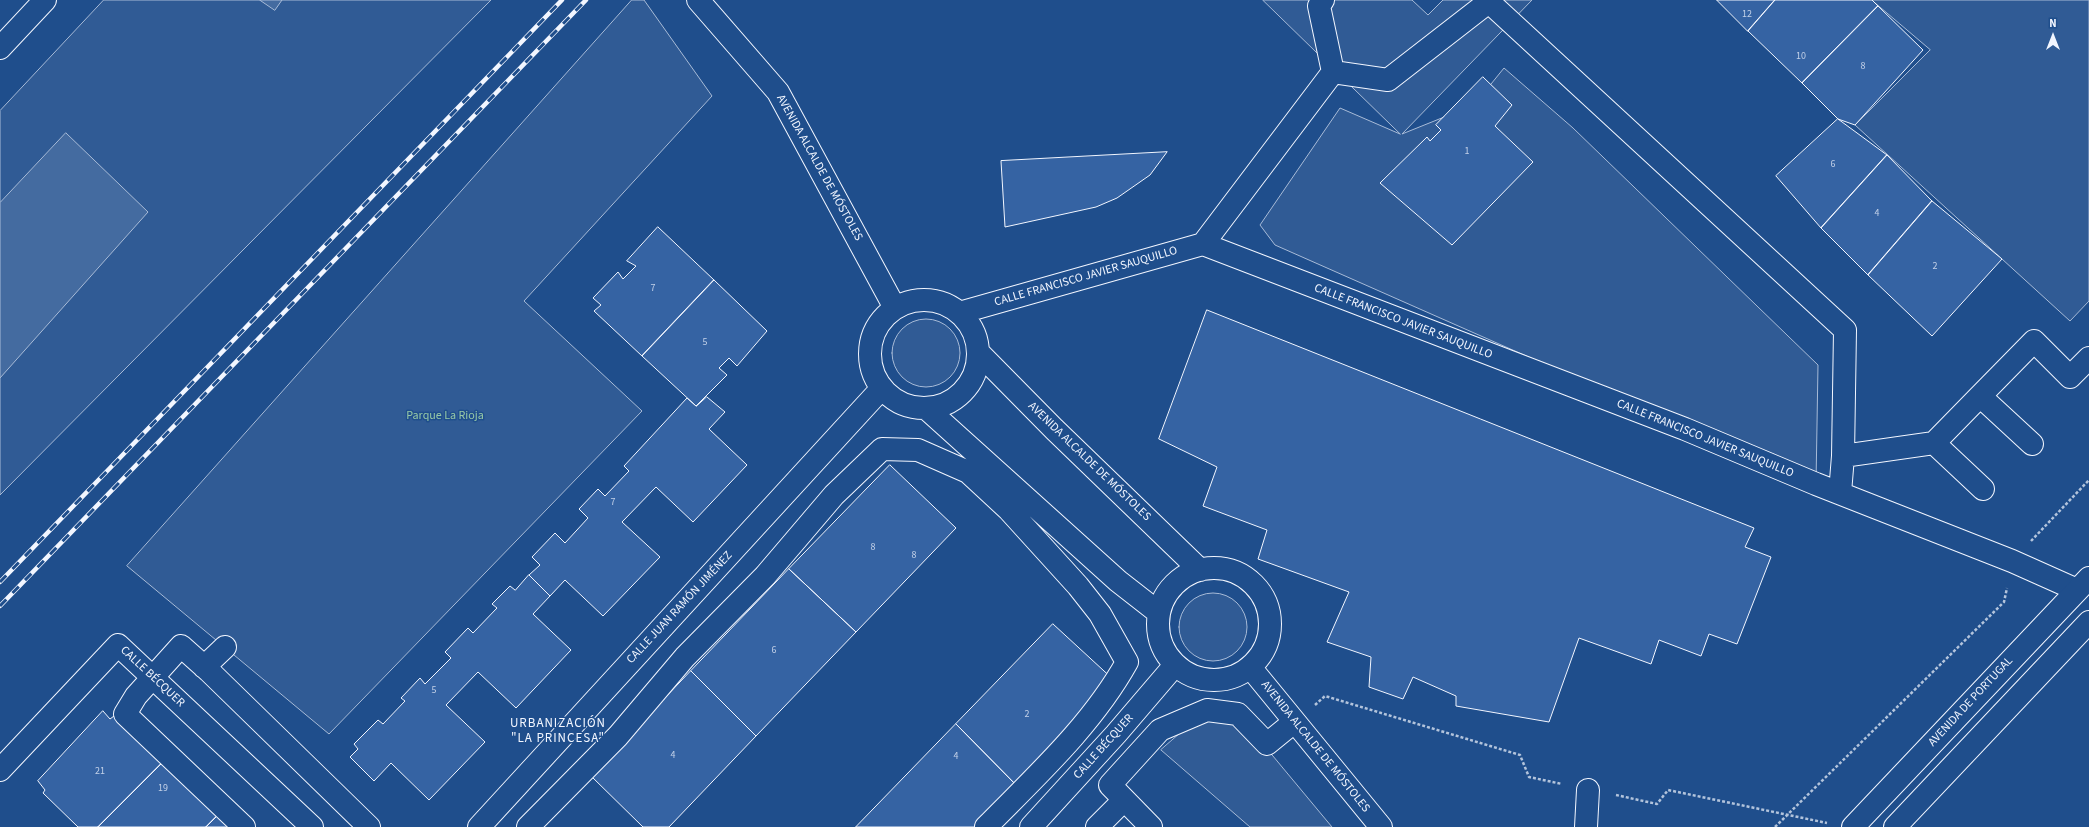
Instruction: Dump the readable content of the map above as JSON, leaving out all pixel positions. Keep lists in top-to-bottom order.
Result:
{
  "streets": {
    "street": [
      "AVENIDA ALCALDE DE MÓSTOLES",
      "CALLE FRANCISCO JAVIER SAUQUILLO",
      "CALLE JUAN RAMÓN JIMÉNEZ",
      "CALLE BÉCQUER",
      "AVENIDA DE PORTUGAL"
    ]
  },
  "crossings": [
    ["AVENIDA ALCALDE DE MÓSTOLES", "CALLE FRANCISCO JAVIER SAUQUILLO"],
    ["AVENIDA ALCALDE DE MÓSTOLES", "CALLE JUAN RAMÓN JIMÉNEZ"],
    ["AVENIDA ALCALDE DE MÓSTOLES", "CALLE BÉCQUER"],
    ["CALLE FRANCISCO JAVIER SAUQUILLO", "CALLE JUAN RAMÓN JIMÉNEZ"],
    ["CALLE FRANCISCO JAVIER SAUQUILLO", "AVENIDA DE PORTUGAL"]
  ],
  "districts": ["URBANIZACIÓN \"LA PRINCESA\""],
  "parks": ["Parque La Rioja"],
  "house_numbers": [
    "12",
    "10",
    "8",
    "1",
    "6",
    "4",
    "2",
    "7",
    "5",
    "7",
    "8",
    "8",
    "6",
    "5",
    "2",
    "4",
    "4",
    "21",
    "19"
  ],
  "north": "top"
}
